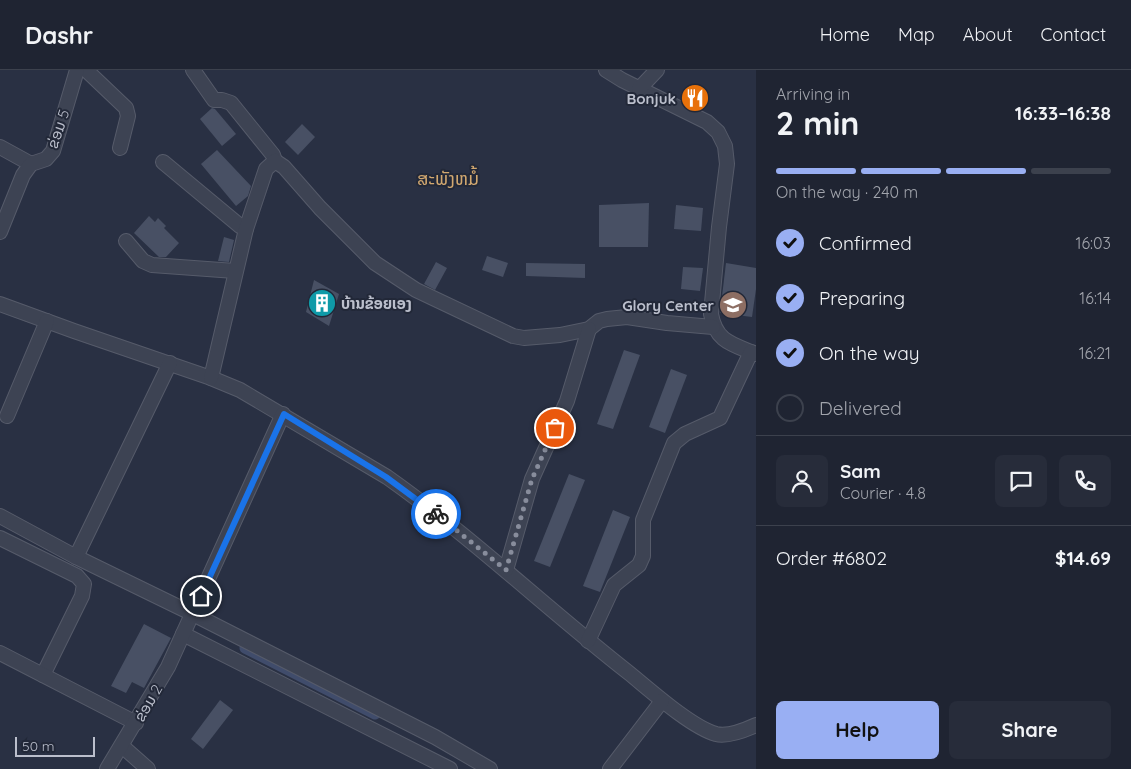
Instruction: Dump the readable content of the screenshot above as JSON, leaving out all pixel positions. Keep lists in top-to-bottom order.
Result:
{
  "streets": {
    "street": ["ຂ່ອມ 5", "ຂ່ອມ 2"]
  },
  "districts": ["ສະພັງຫມໍ້"],
  "places": {
    "restaurant": ["Bonjuk"],
    "building": ["ບ້ານຂ້ອຍເອງ"],
    "school or university": ["Glory Center"]
  },
  "scale_bar": "50 m",
  "page": {
    "header": "Dashr",
    "nav": [
      "Home",
      "Map",
      "About",
      "Contact"
    ],
    "heading": ["2 min", "Arriving in", "16:33–16:38"],
    "panel": [
      "Sam",
      "Courier · 4.8",
      "Order #6802",
      "$14.69"
    ],
    "bar": "On the way · 240 m",
    "list": [
      ["Confirmed", "16:03"],
      ["Preparing", "16:14"],
      ["On the way", "16:21"],
      "Delivered"
    ],
    "buttons": ["Help", "Share"],
    "scale": "50 m"
  }
}
